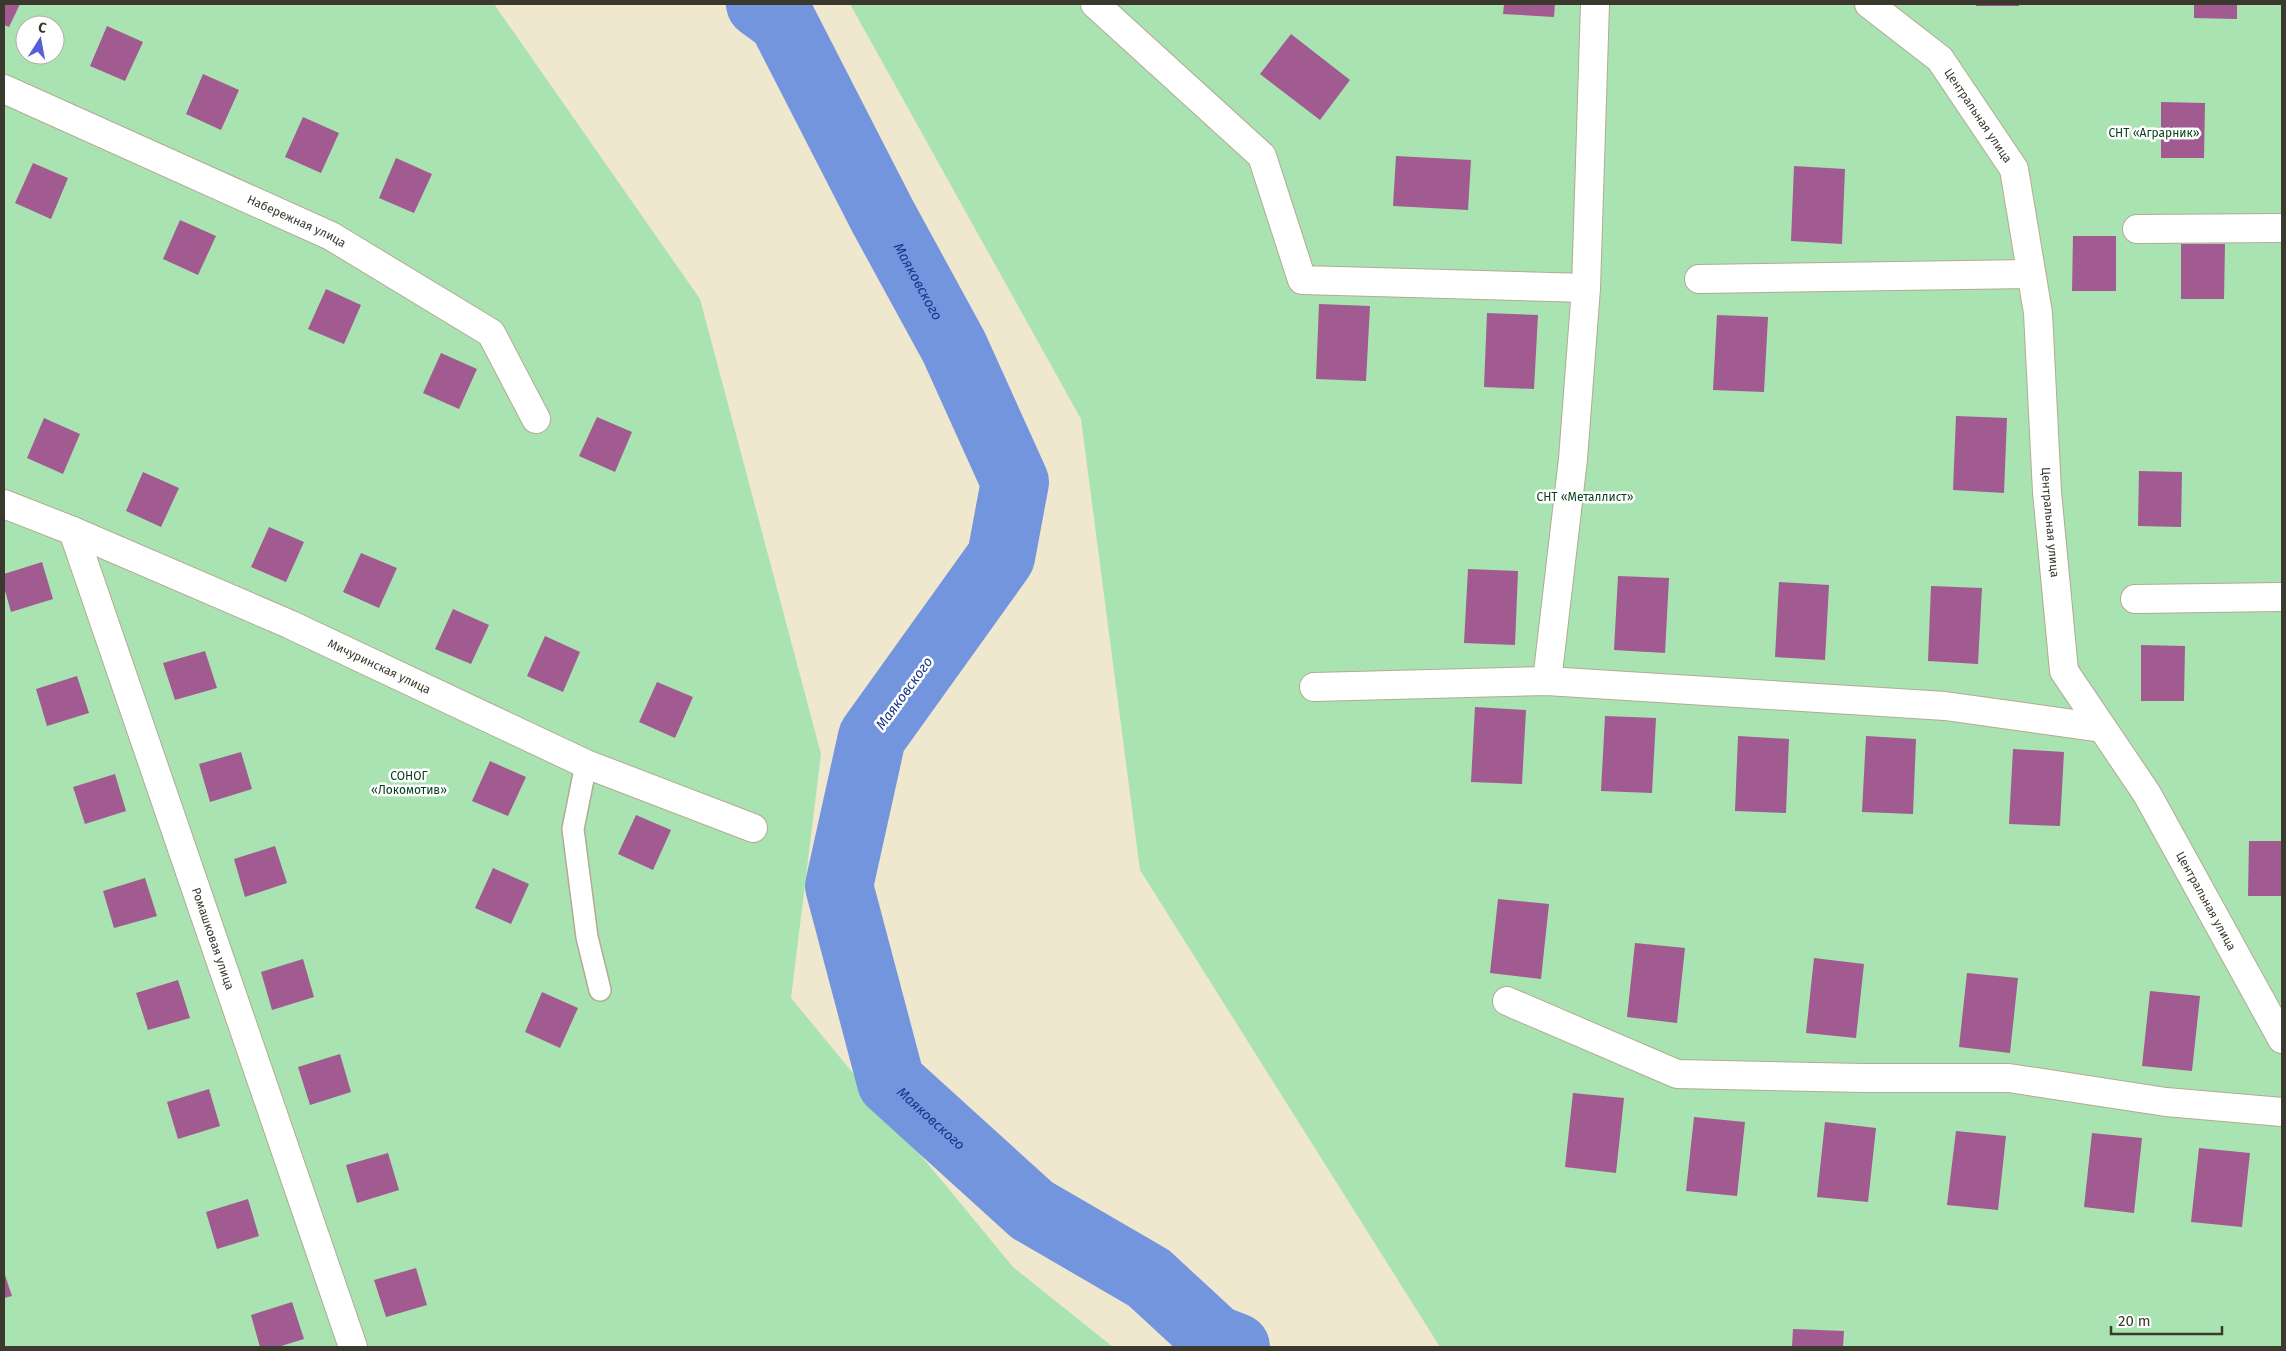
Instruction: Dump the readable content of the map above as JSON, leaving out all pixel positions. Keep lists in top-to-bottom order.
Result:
{
  "streets": {
    "street": [
      "Центральная улица",
      "Набережная улица",
      "Мичуринская улица",
      "Ромашковая улица"
    ]
  },
  "crossings": [
    ["Мичуринская улица", "Ромашковая улица"]
  ],
  "water": ["Маяковского"],
  "parks": ["СНТ «Аграрник»", "СНТ «Металлист»", "СОНОГ «Локомотив»"],
  "scale_bar": "20 m",
  "north": "top"
}
